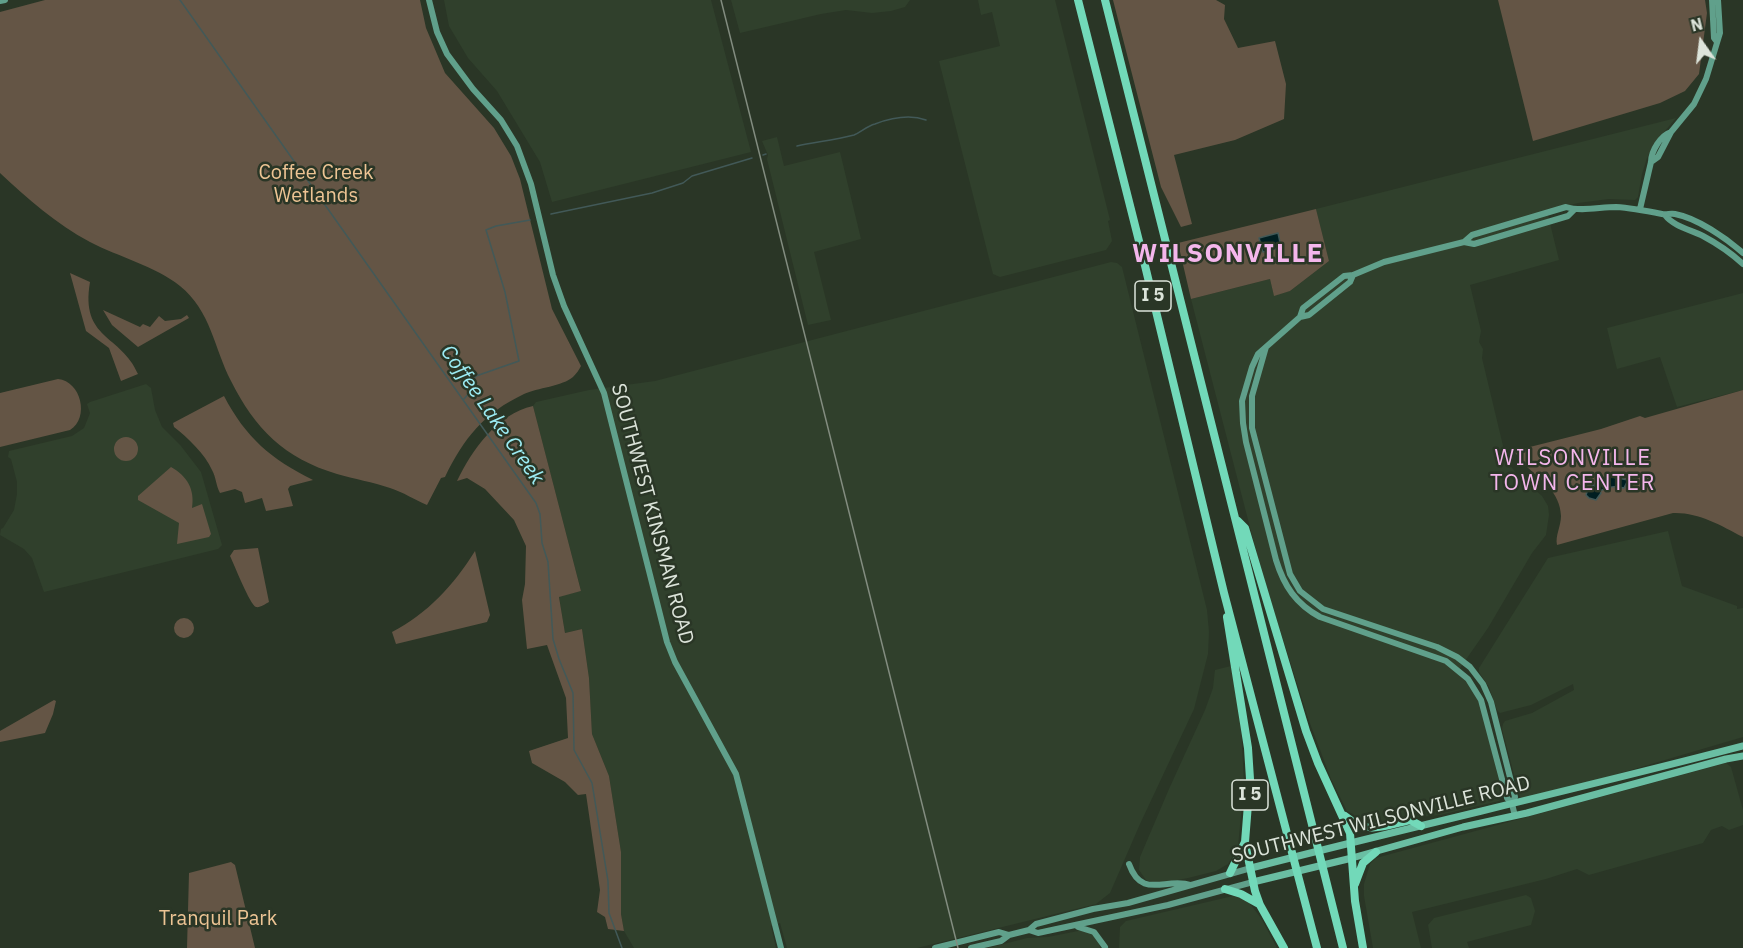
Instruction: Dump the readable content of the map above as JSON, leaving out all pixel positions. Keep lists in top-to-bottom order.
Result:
{
  "streets": {
    "highway": ["I 5"],
    "main road": ["SOUTHWEST KINSMAN ROAD", "SOUTHWEST WILSONVILLE ROAD"]
  },
  "crossings": [
    ["I 5", "SOUTHWEST WILSONVILLE ROAD"]
  ],
  "districts": ["WILSONVILLE", "WILSONVILLE TOWN CENTER"],
  "water": ["Coffee Lake Creek"],
  "parks": ["Coffee Creek Wetlands", "Tranquil Park"],
  "north": "top"
}
